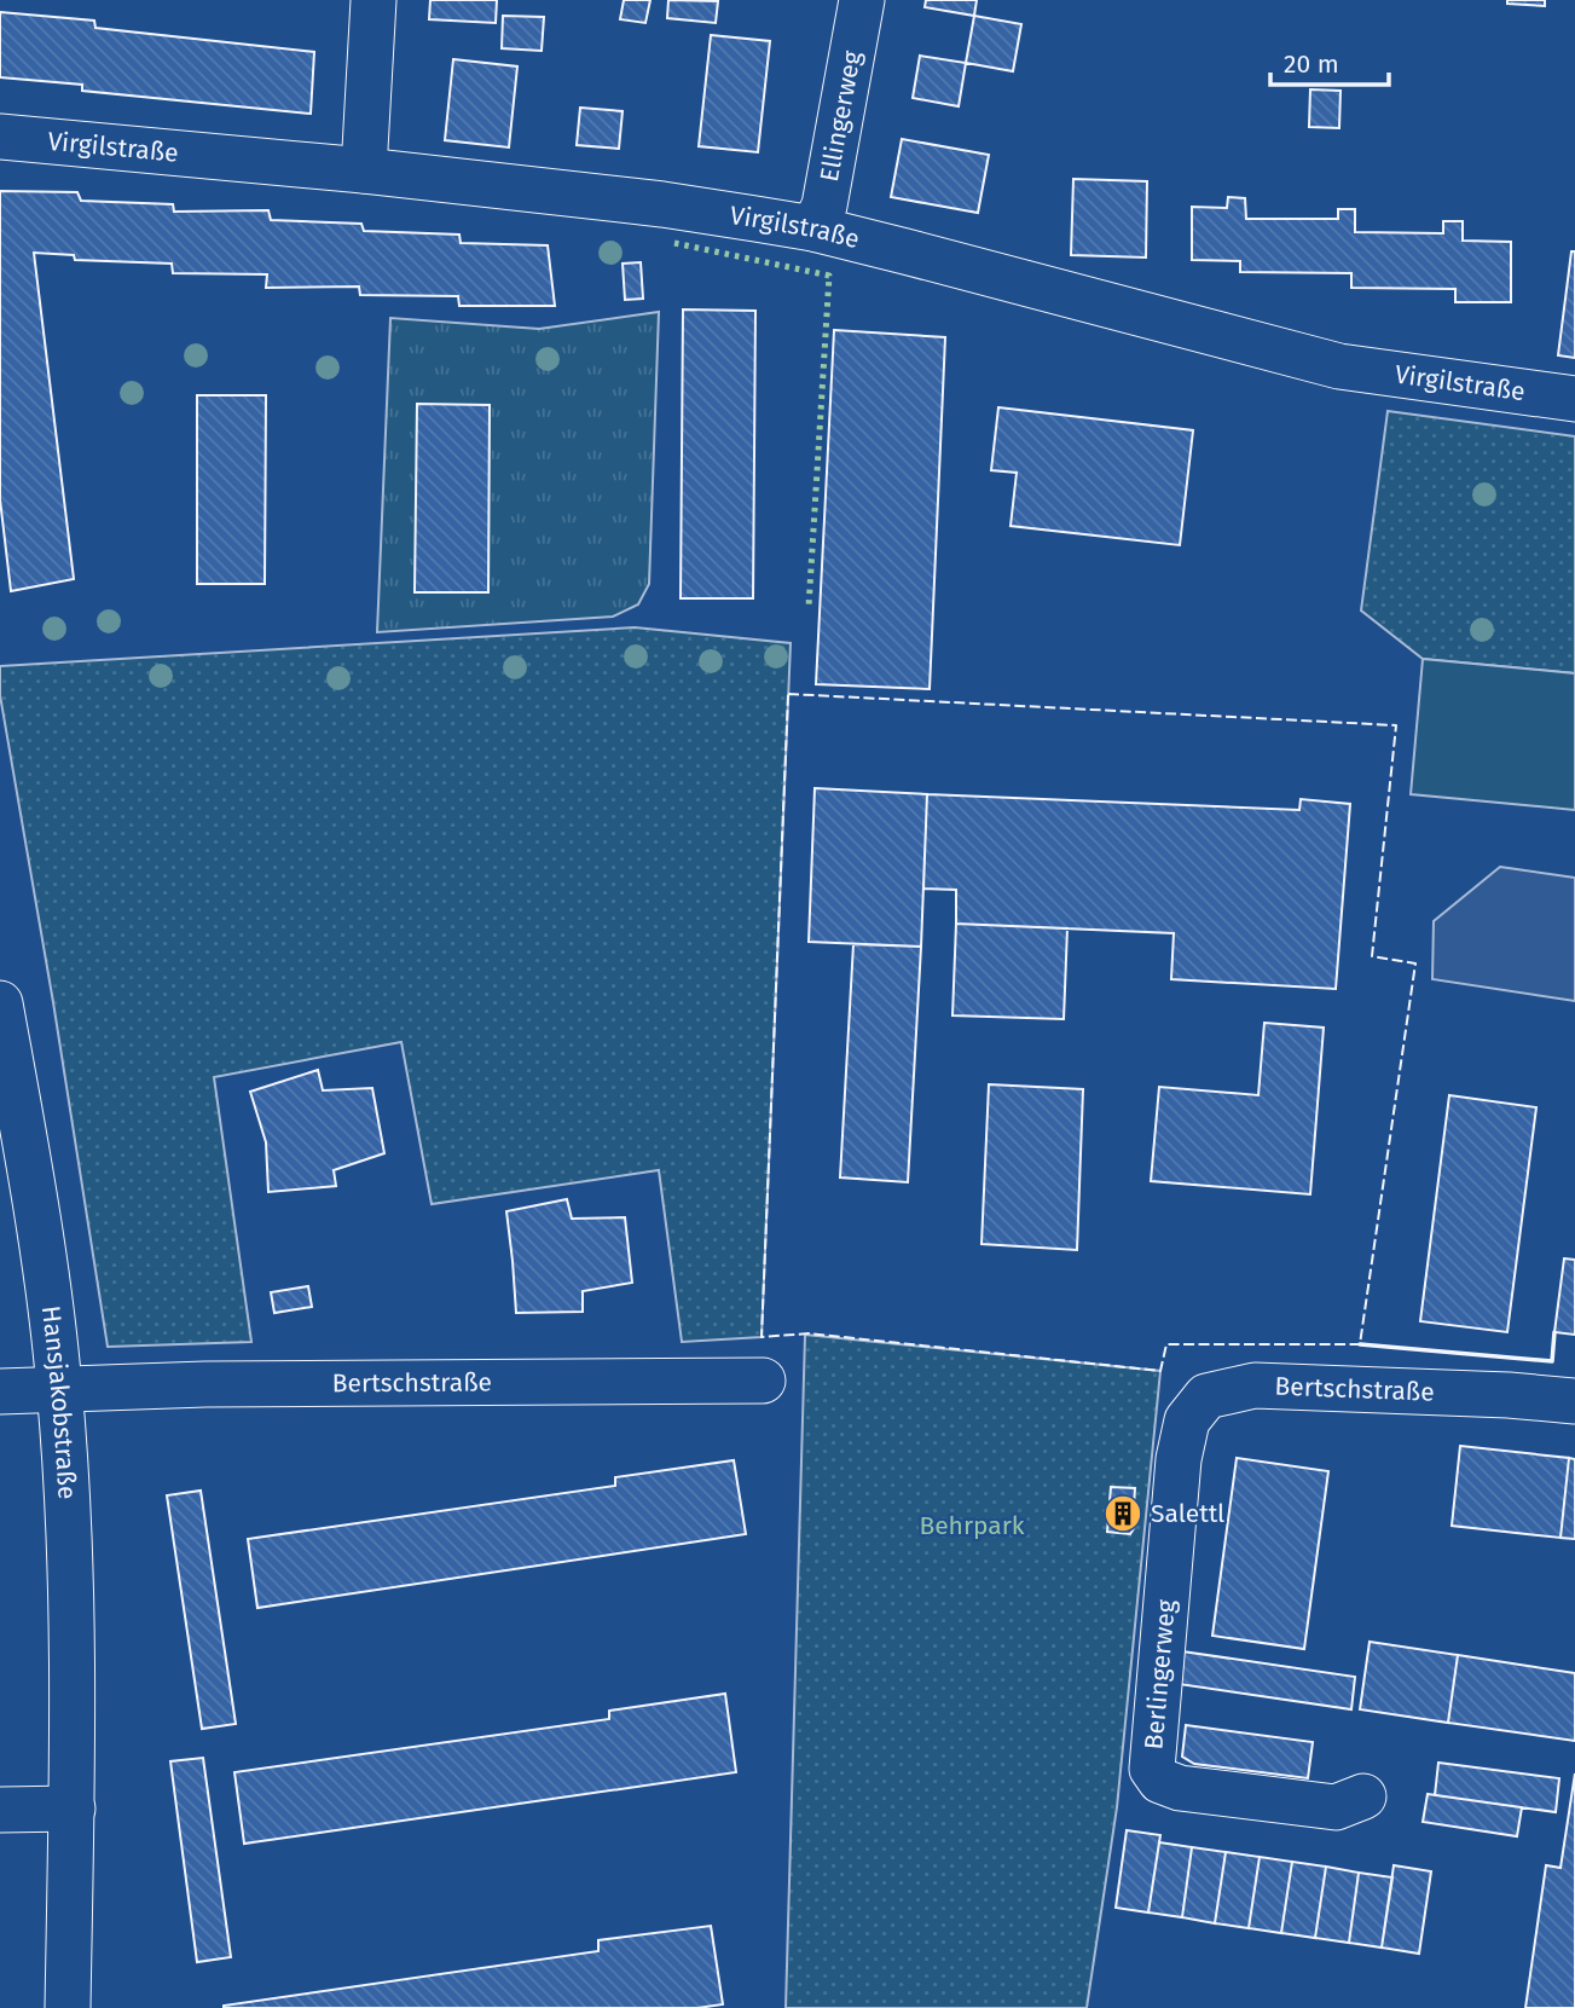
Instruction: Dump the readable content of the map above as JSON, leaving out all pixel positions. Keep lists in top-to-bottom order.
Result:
{
  "streets": {
    "street": [
      "Ellingerweg",
      "Virgilstraße",
      "Bertschstraße",
      "Hansjakobstraße",
      "Berlingerweg"
    ]
  },
  "crossings": [
    ["Ellingerweg", "Virgilstraße"],
    ["Bertschstraße", "Hansjakobstraße"],
    ["Bertschstraße", "Berlingerweg"]
  ],
  "parks": ["Behrpark"],
  "places": {
    "building": ["Salettl"]
  },
  "scale_bar": "20 m"
}
